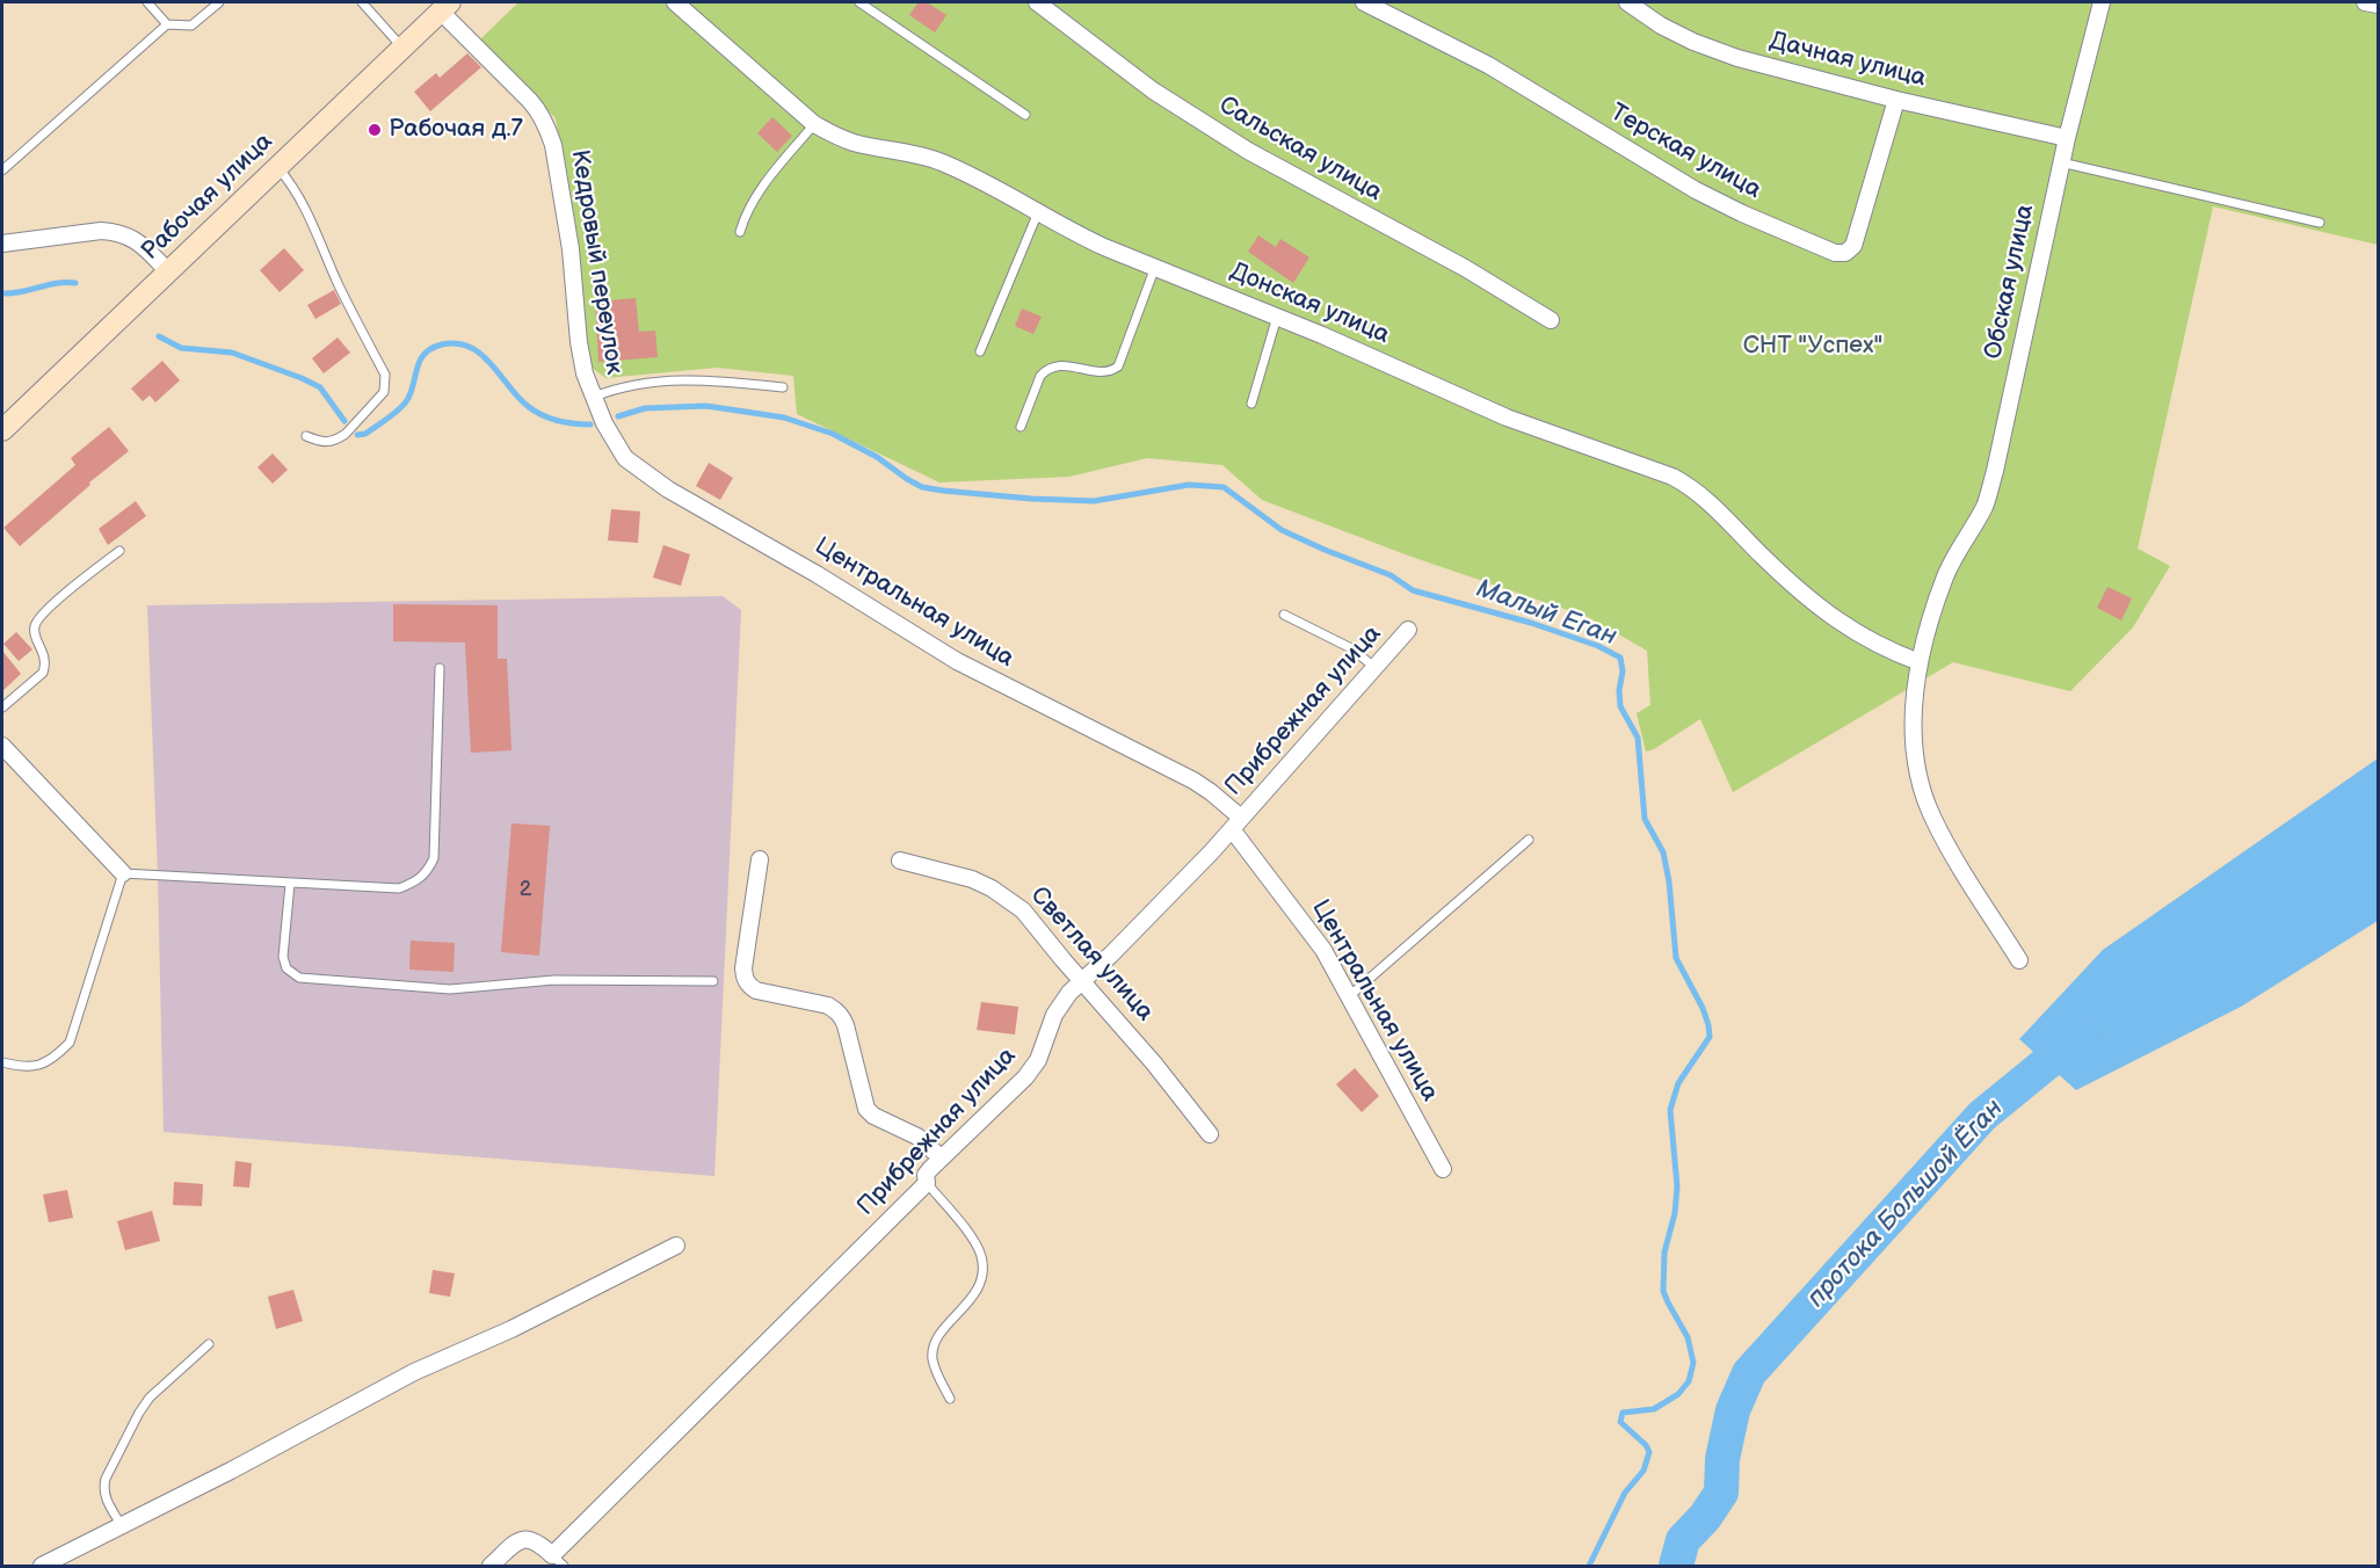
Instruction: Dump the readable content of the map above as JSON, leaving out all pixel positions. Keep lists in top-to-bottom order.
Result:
{
  "streets": {
    "street": [
      "Дачная улица",
      "Сальская улица",
      "Терская улица",
      "Рабочая улица",
      "Кедровый переулок",
      "Обская улица",
      "Донская улица",
      "Центральная улица",
      "Прибрежная улица",
      "Светлая улица"
    ]
  },
  "crossings": [
    ["Дачная улица", "Терская улица"],
    ["Дачная улица", "Обская улица"],
    ["Рабочая улица", "Кедровый переулок"],
    ["Кедровый переулок", "Центральная улица"],
    ["Обская улица", "Донская улица"],
    ["Центральная улица", "Прибрежная улица"],
    ["Прибрежная улица", "Светлая улица"]
  ],
  "water": ["Малый Еган", "протока Большой Ёган"],
  "parks": ["СНТ \"Успех\""],
  "places": ["Рабочая д.7"],
  "house_numbers": ["2"]
}
